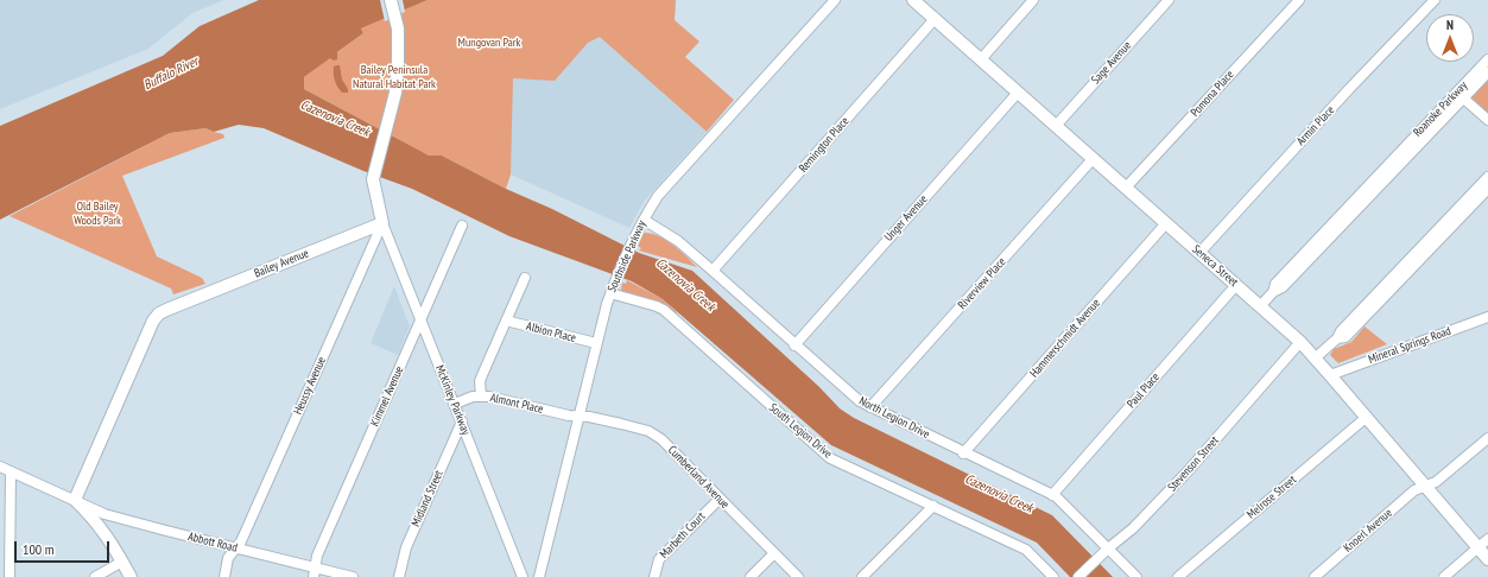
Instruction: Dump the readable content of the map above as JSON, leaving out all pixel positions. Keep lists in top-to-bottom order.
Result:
{
  "streets": {
    "main road": ["Bailey Avenue", "Seneca Street"],
    "street": [
      "Sage Avenue",
      "Pomona Place",
      "Roanoke Parkway",
      "Armin Place",
      "Remington Place",
      "Unger Avenue",
      "Southside Parkway",
      "Riverview Place",
      "Albion Place",
      "Hammerschmidt Avenue",
      "Mineral Springs Road",
      "Heussy Avenue",
      "Paul Place",
      "Kimmel Avenue",
      "McKinley Parkway",
      "Almont Place",
      "North Legion Drive",
      "South Legion Drive",
      "Stevenson Street",
      "Cumberland Avenue",
      "Melrose Street",
      "Midland Street",
      "Knoerl Avenue",
      "Marbeth Court",
      "Abbott Road"
    ]
  },
  "crossings": [
    ["Sage Avenue", "Seneca Street"],
    ["Pomona Place", "Seneca Street"],
    ["Roanoke Parkway", "Seneca Street"],
    ["Armin Place", "Seneca Street"],
    ["Remington Place", "Seneca Street"],
    ["Remington Place", "North Legion Drive"],
    ["Unger Avenue", "Seneca Street"],
    ["Unger Avenue", "North Legion Drive"],
    ["Southside Parkway", "Albion Place"],
    ["Southside Parkway", "Almont Place"],
    ["Southside Parkway", "North Legion Drive"],
    ["Southside Parkway", "South Legion Drive"],
    ["Southside Parkway", "Cumberland Avenue"],
    ["Bailey Avenue", "Heussy Avenue"],
    ["Bailey Avenue", "McKinley Parkway"],
    ["Bailey Avenue", "Abbott Road"],
    ["Seneca Street", "Riverview Place"],
    ["Seneca Street", "Hammerschmidt Avenue"],
    ["Seneca Street", "Mineral Springs Road"],
    ["Seneca Street", "Paul Place"],
    ["Seneca Street", "Stevenson Street"],
    ["Seneca Street", "Melrose Street"],
    ["Seneca Street", "Knoerl Avenue"],
    ["Riverview Place", "North Legion Drive"],
    ["Hammerschmidt Avenue", "North Legion Drive"],
    ["Heussy Avenue", "McKinley Parkway"],
    ["Heussy Avenue", "Abbott Road"],
    ["Paul Place", "North Legion Drive"],
    ["Kimmel Avenue", "McKinley Parkway"],
    ["Kimmel Avenue", "Abbott Road"],
    ["McKinley Parkway", "Almont Place"],
    ["McKinley Parkway", "Midland Street"],
    ["Almont Place", "Cumberland Avenue"],
    ["North Legion Drive", "Stevenson Street"],
    ["Cumberland Avenue", "Marbeth Court"]
  ],
  "water": ["Buffalo River", "Cazenovia Creek"],
  "parks": ["Mungovan Park", "Bailey Peninsula Natural Habitat Park", "Old Bailey Woods Park"],
  "scale_bar": "100 m",
  "north": "top"
}
